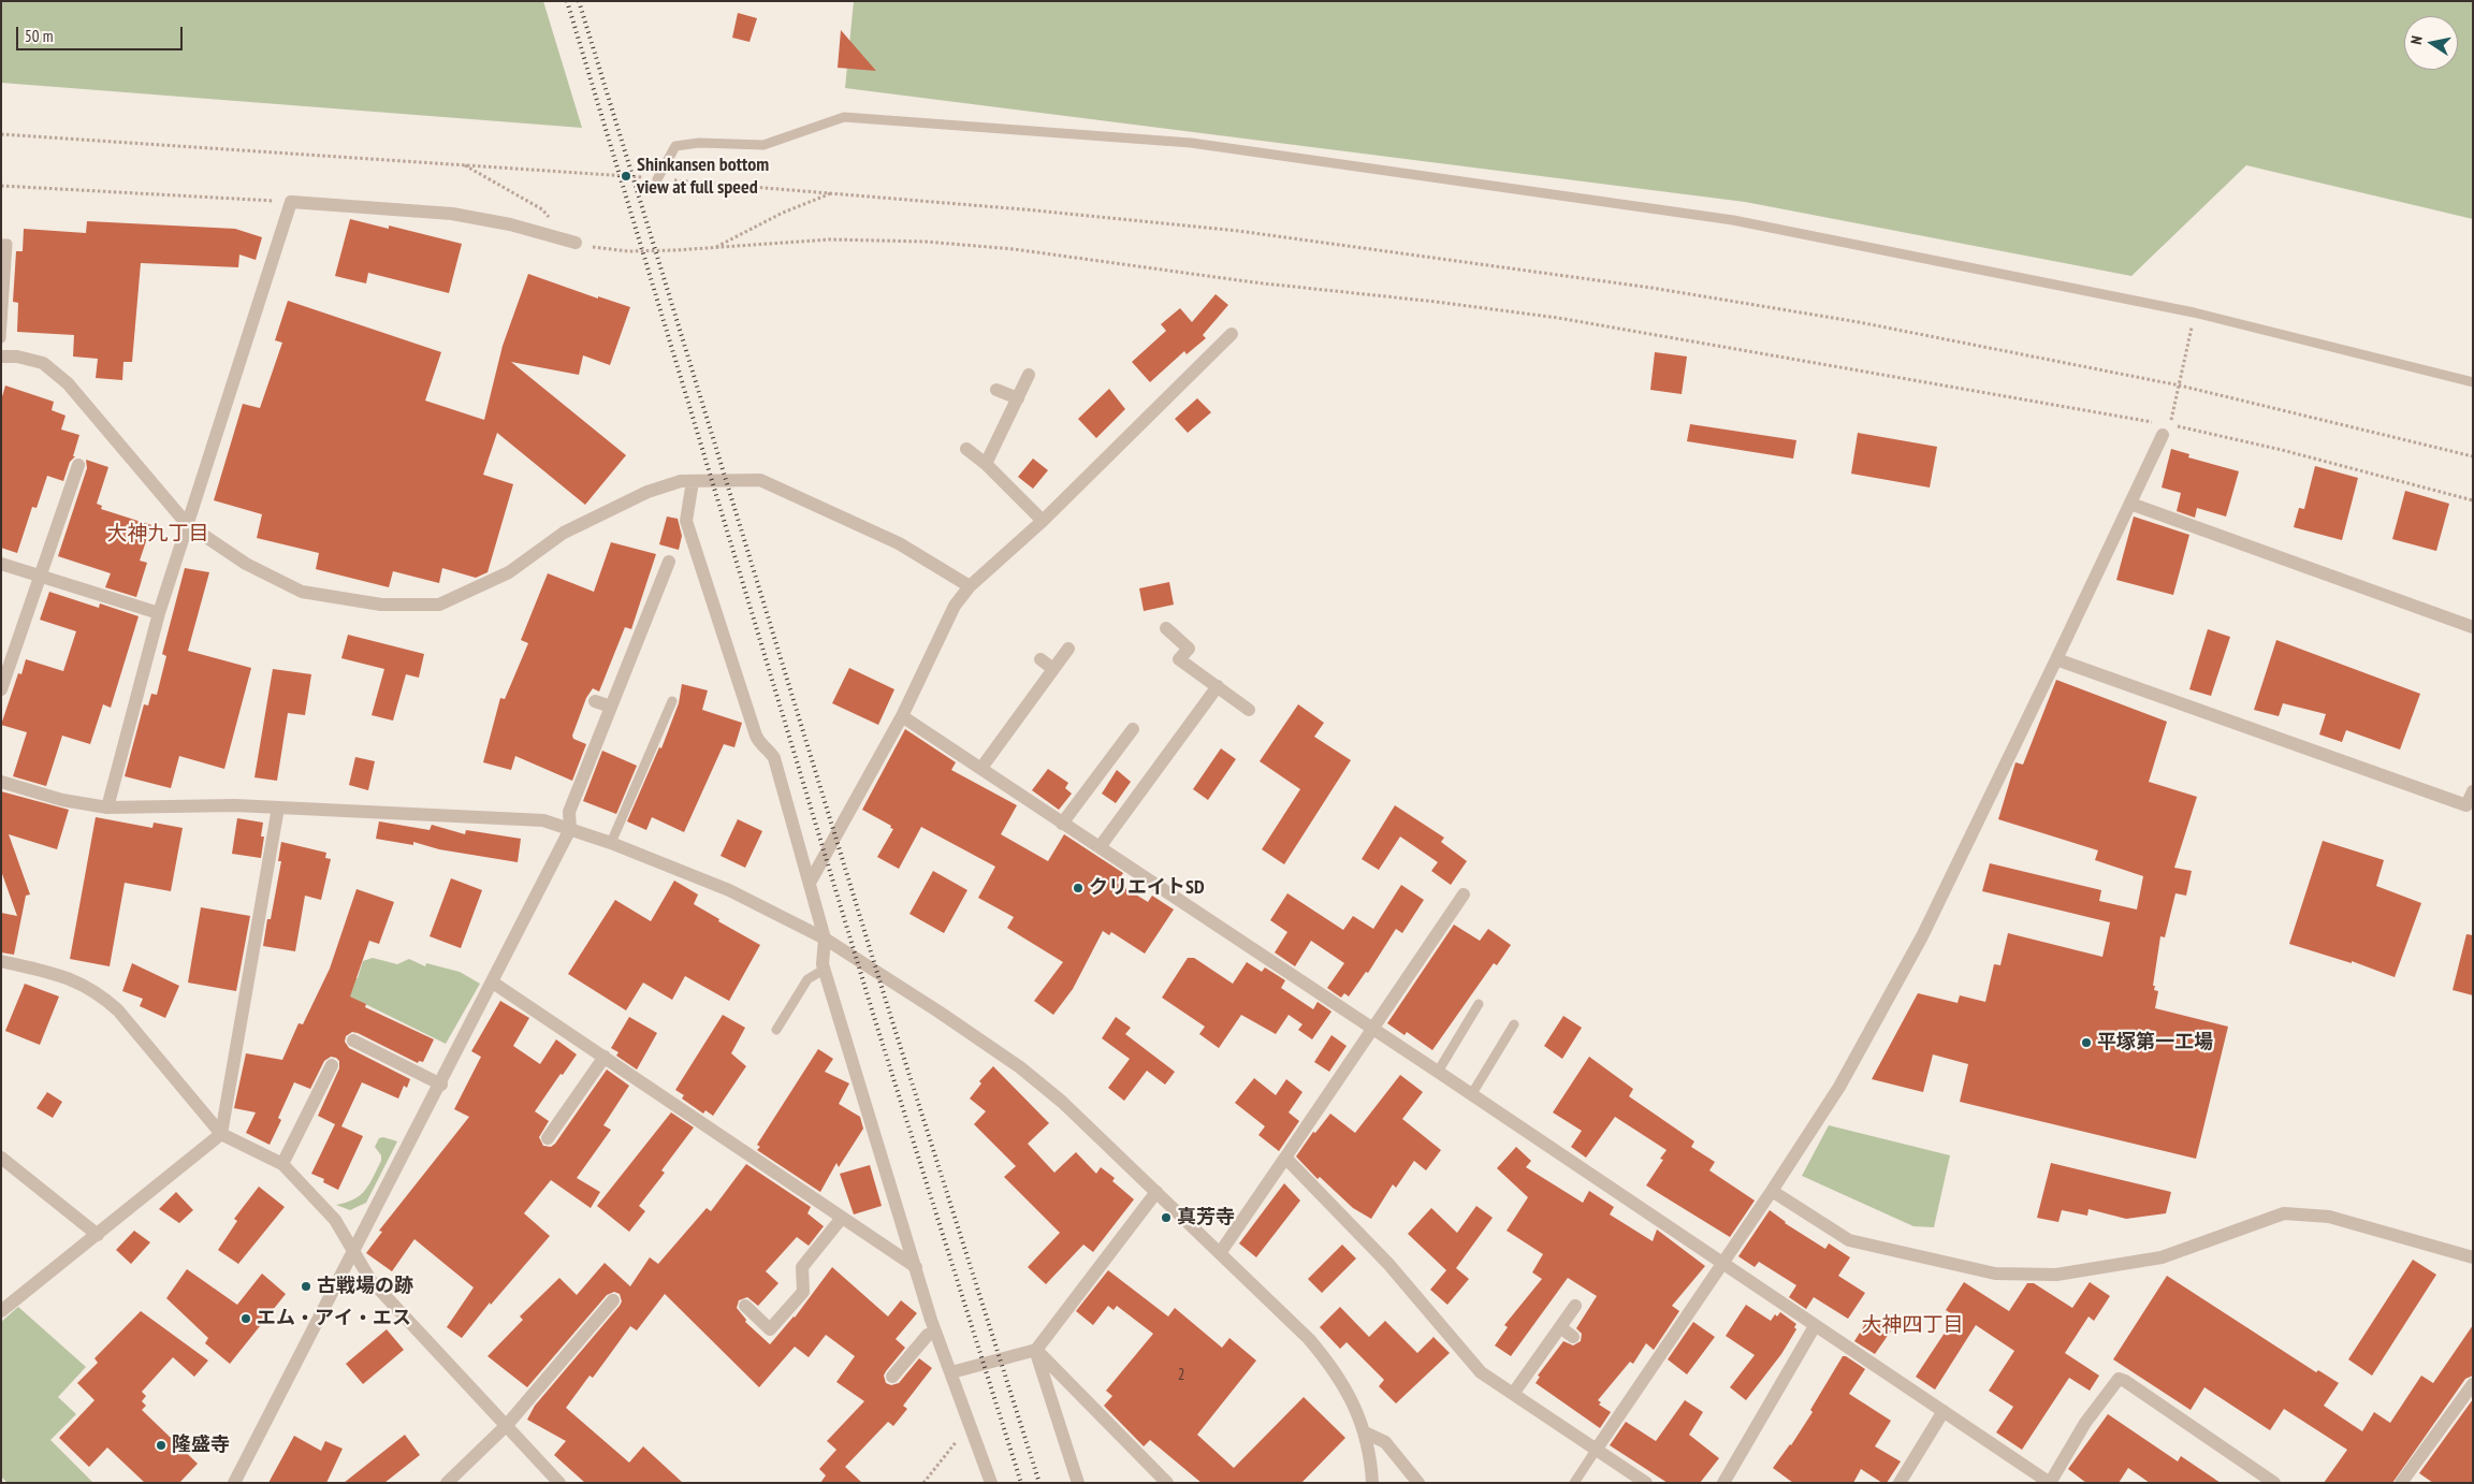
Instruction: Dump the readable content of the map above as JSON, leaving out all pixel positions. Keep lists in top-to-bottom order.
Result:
{
  "districts": ["大神九丁目", "大神四丁目"],
  "places": [
    "Shinkansen bottom view at full speed",
    "クリエイトSD",
    "平塚第一工場",
    "真芳寺",
    "古戦場の跡",
    "エム・アイ・エス",
    "隆盛寺"
  ],
  "house_numbers": ["2"],
  "scale_bar": "50 m",
  "north": "left"
}
